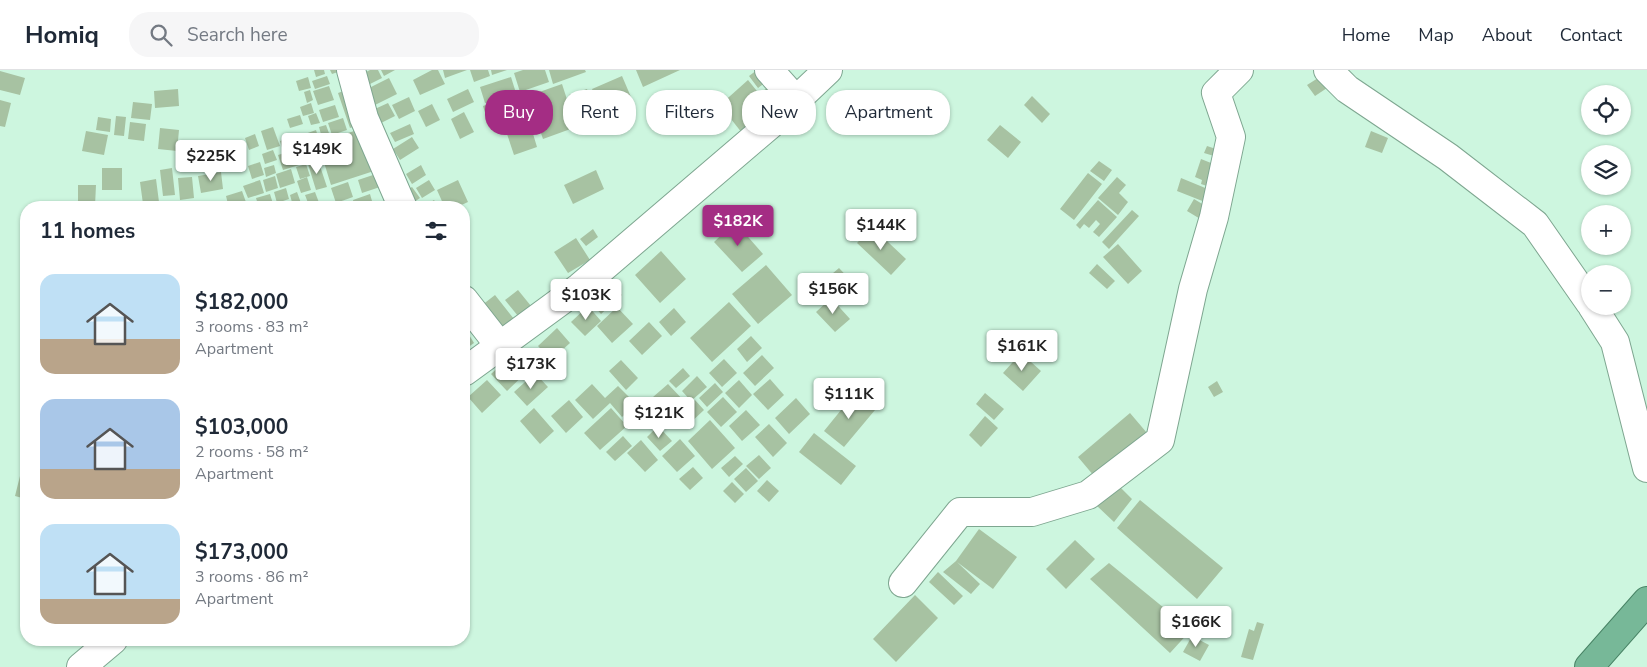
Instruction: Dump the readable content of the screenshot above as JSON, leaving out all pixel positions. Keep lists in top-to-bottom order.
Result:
{
  "page": {
    "header": "Homiq",
    "search": "Search here",
    "nav": [
      "Home",
      "Map",
      "About",
      "Contact"
    ],
    "map_buttons": ["+", "−"],
    "chip": [
      "Buy",
      "Rent",
      "Filters",
      "New",
      "Apartment"
    ],
    "price": [
      "$149K",
      "$225K",
      "$182K",
      "$144K",
      "$156K",
      "$103K",
      "$161K",
      "$173K",
      "$111K",
      "$121K",
      "$166K"
    ],
    "heading": "11 homes",
    "list": [
      {
        "name": "$182,000",
        "note": "3 rooms · 83 m² · Apartment"
      },
      {
        "name": "$103,000",
        "note": "2 rooms · 58 m² · Apartment"
      },
      {
        "name": "$173,000",
        "note": "3 rooms · 86 m² · Apartment"
      }
    ]
  }
}
